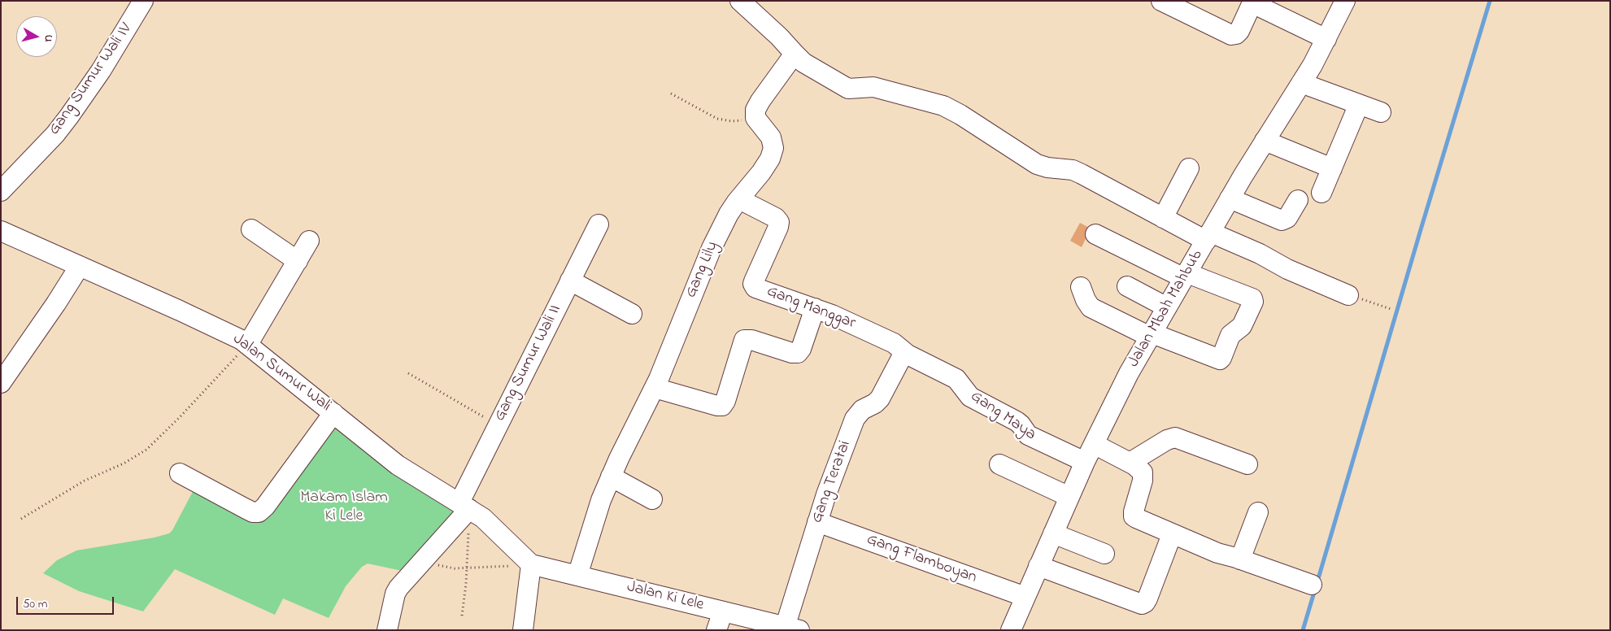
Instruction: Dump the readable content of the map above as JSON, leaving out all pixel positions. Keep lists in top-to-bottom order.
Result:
{
  "streets": {
    "street": [
      "Gang Sumur Wali IV",
      "Gang Lily",
      "Gang Manggar",
      "Jalan Mbah Mahbub",
      "Gang Sumur Wali II",
      "Jalan Sumur Wali",
      "Gang Maya",
      "Gang Teratai",
      "Gang Flamboyan",
      "Jalan Ki Lele"
    ]
  },
  "crossings": [
    ["Gang Lily", "Gang Manggar"],
    ["Gang Lily", "Jalan Ki Lele"],
    ["Gang Manggar", "Gang Maya"],
    ["Gang Manggar", "Gang Teratai"],
    ["Jalan Mbah Mahbub", "Gang Maya"],
    ["Jalan Mbah Mahbub", "Gang Flamboyan"],
    ["Gang Sumur Wali II", "Jalan Sumur Wali"],
    ["Jalan Sumur Wali", "Jalan Ki Lele"],
    ["Gang Maya", "Gang Teratai"],
    ["Gang Teratai", "Gang Flamboyan"],
    ["Gang Teratai", "Jalan Ki Lele"]
  ],
  "parks": ["Makam Islam Ki Lele"],
  "scale_bar": "50 m",
  "north": "right"
}
